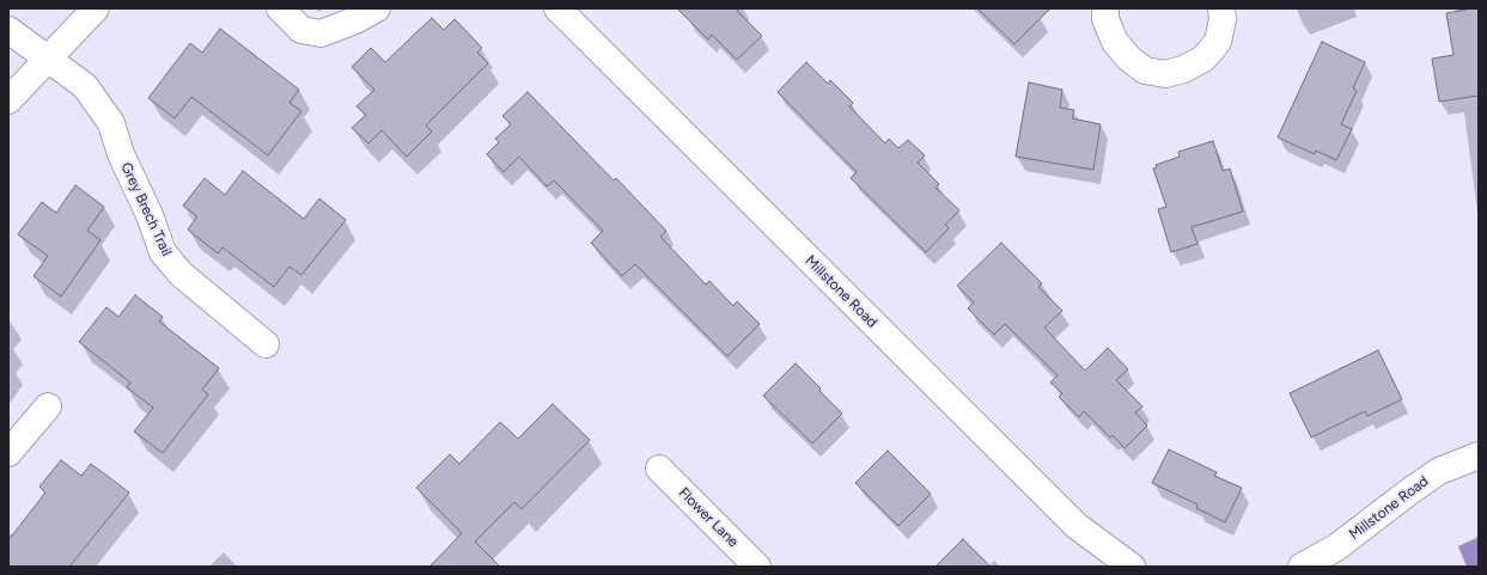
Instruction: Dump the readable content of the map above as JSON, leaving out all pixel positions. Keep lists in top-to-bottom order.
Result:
{
  "streets": {
    "street": ["Grey Brech Trail", "Millstone Road", "Flower Lane"]
  }
}
